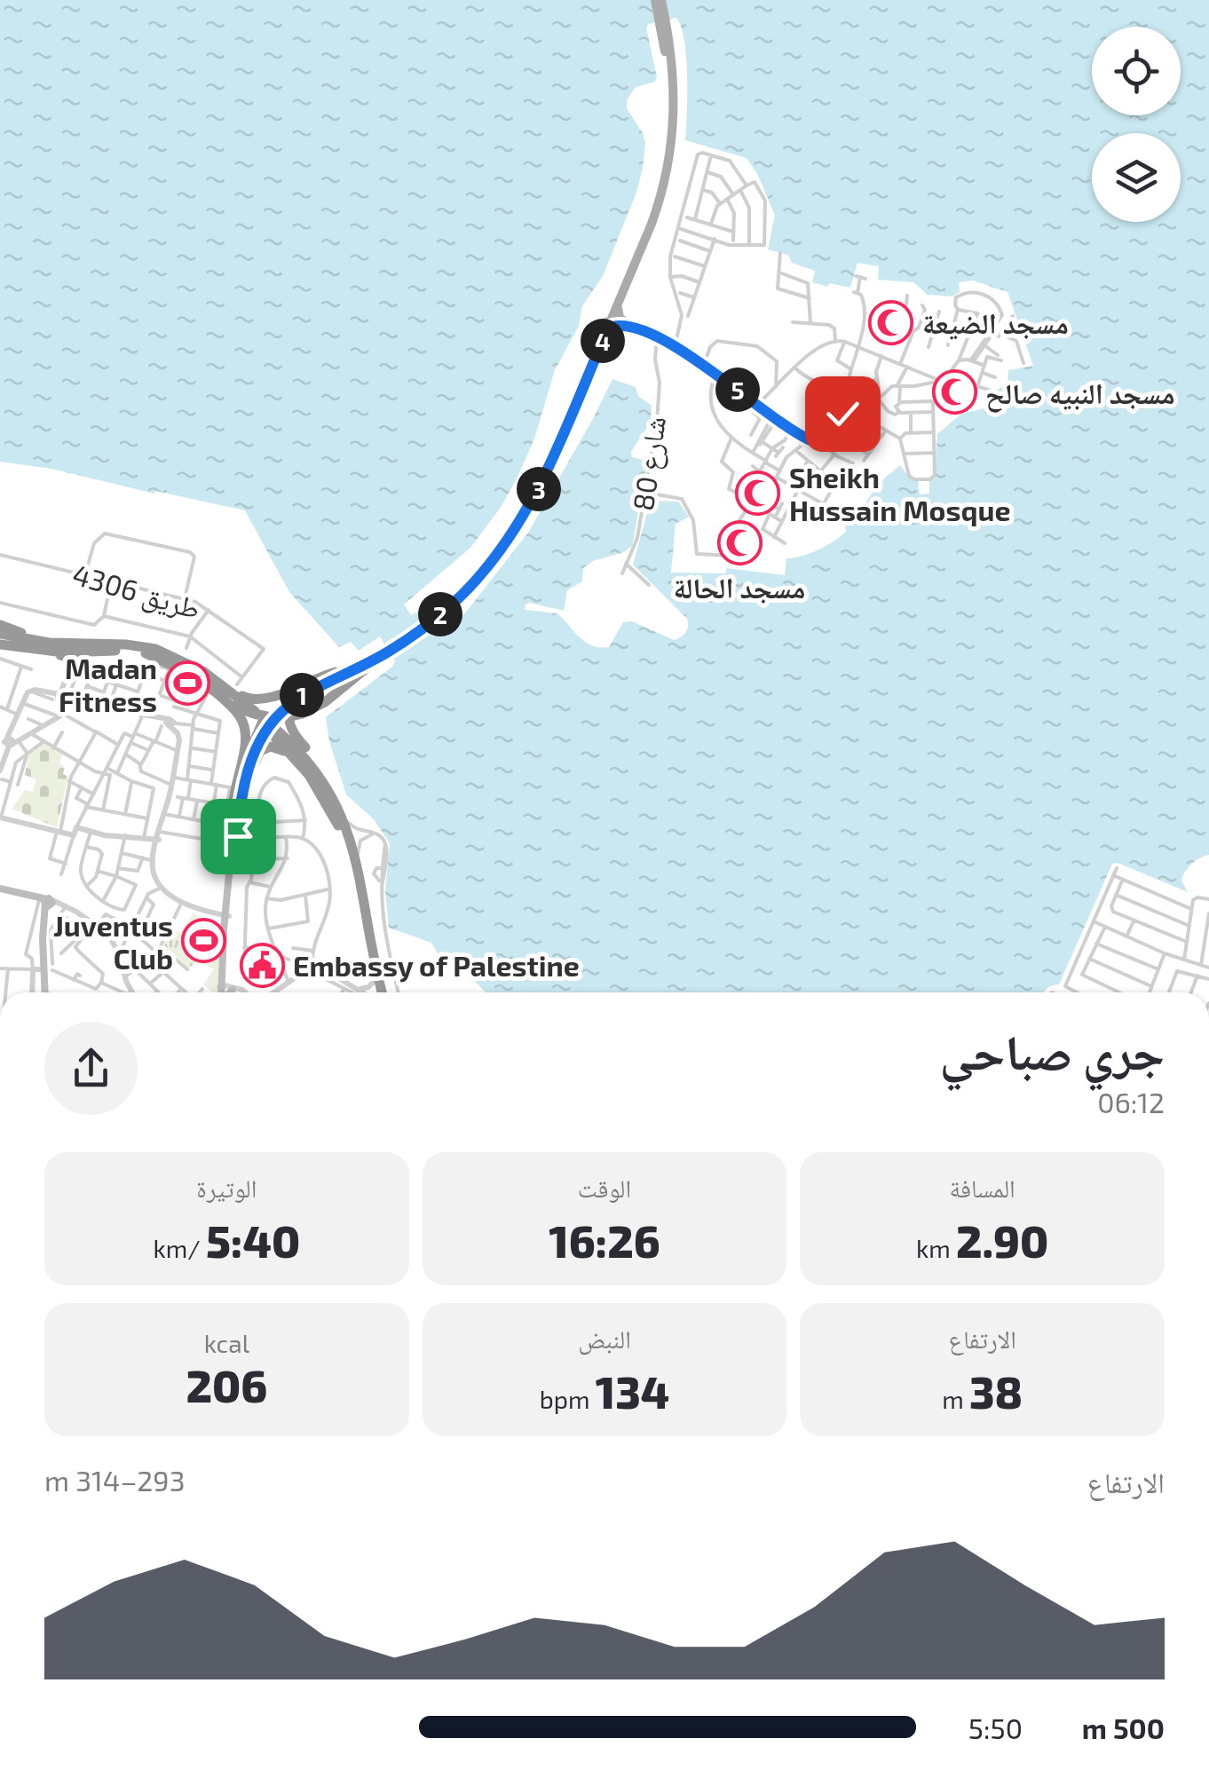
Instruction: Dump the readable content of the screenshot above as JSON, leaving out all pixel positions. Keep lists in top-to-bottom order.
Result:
{
  "streets": {
    "street": ["شارع 80", "طريق 4306"]
  },
  "places": {
    "mosque": [
      "مسجد الضيعة",
      "مسجد النبيه صالح",
      "Sheikh Hussain Mosque",
      "مسجد الحالة"
    ],
    "sports": ["Madan Fitness", "Juventus Club"],
    "public building": ["Embassy of Palestine"]
  },
  "page": {
    "pins": [
      "4",
      "5",
      "3",
      "2",
      "1"
    ],
    "heading": ["جري صباحي", "06:12"],
    "stats": [
      ["المسافة", "2.90 km"],
      ["الوقت", "16:26"],
      ["الوتيرة", "5:40 /km"],
      ["الارتفاع", "38 m"],
      ["النبض", "134 bpm"],
      ["kcal", "206"]
    ],
    "chart": ["الارتفاع", "293–314 m"],
    "list": [
      {
        "name": "500 m",
        "note": "5:50"
      }
    ]
  }
}
